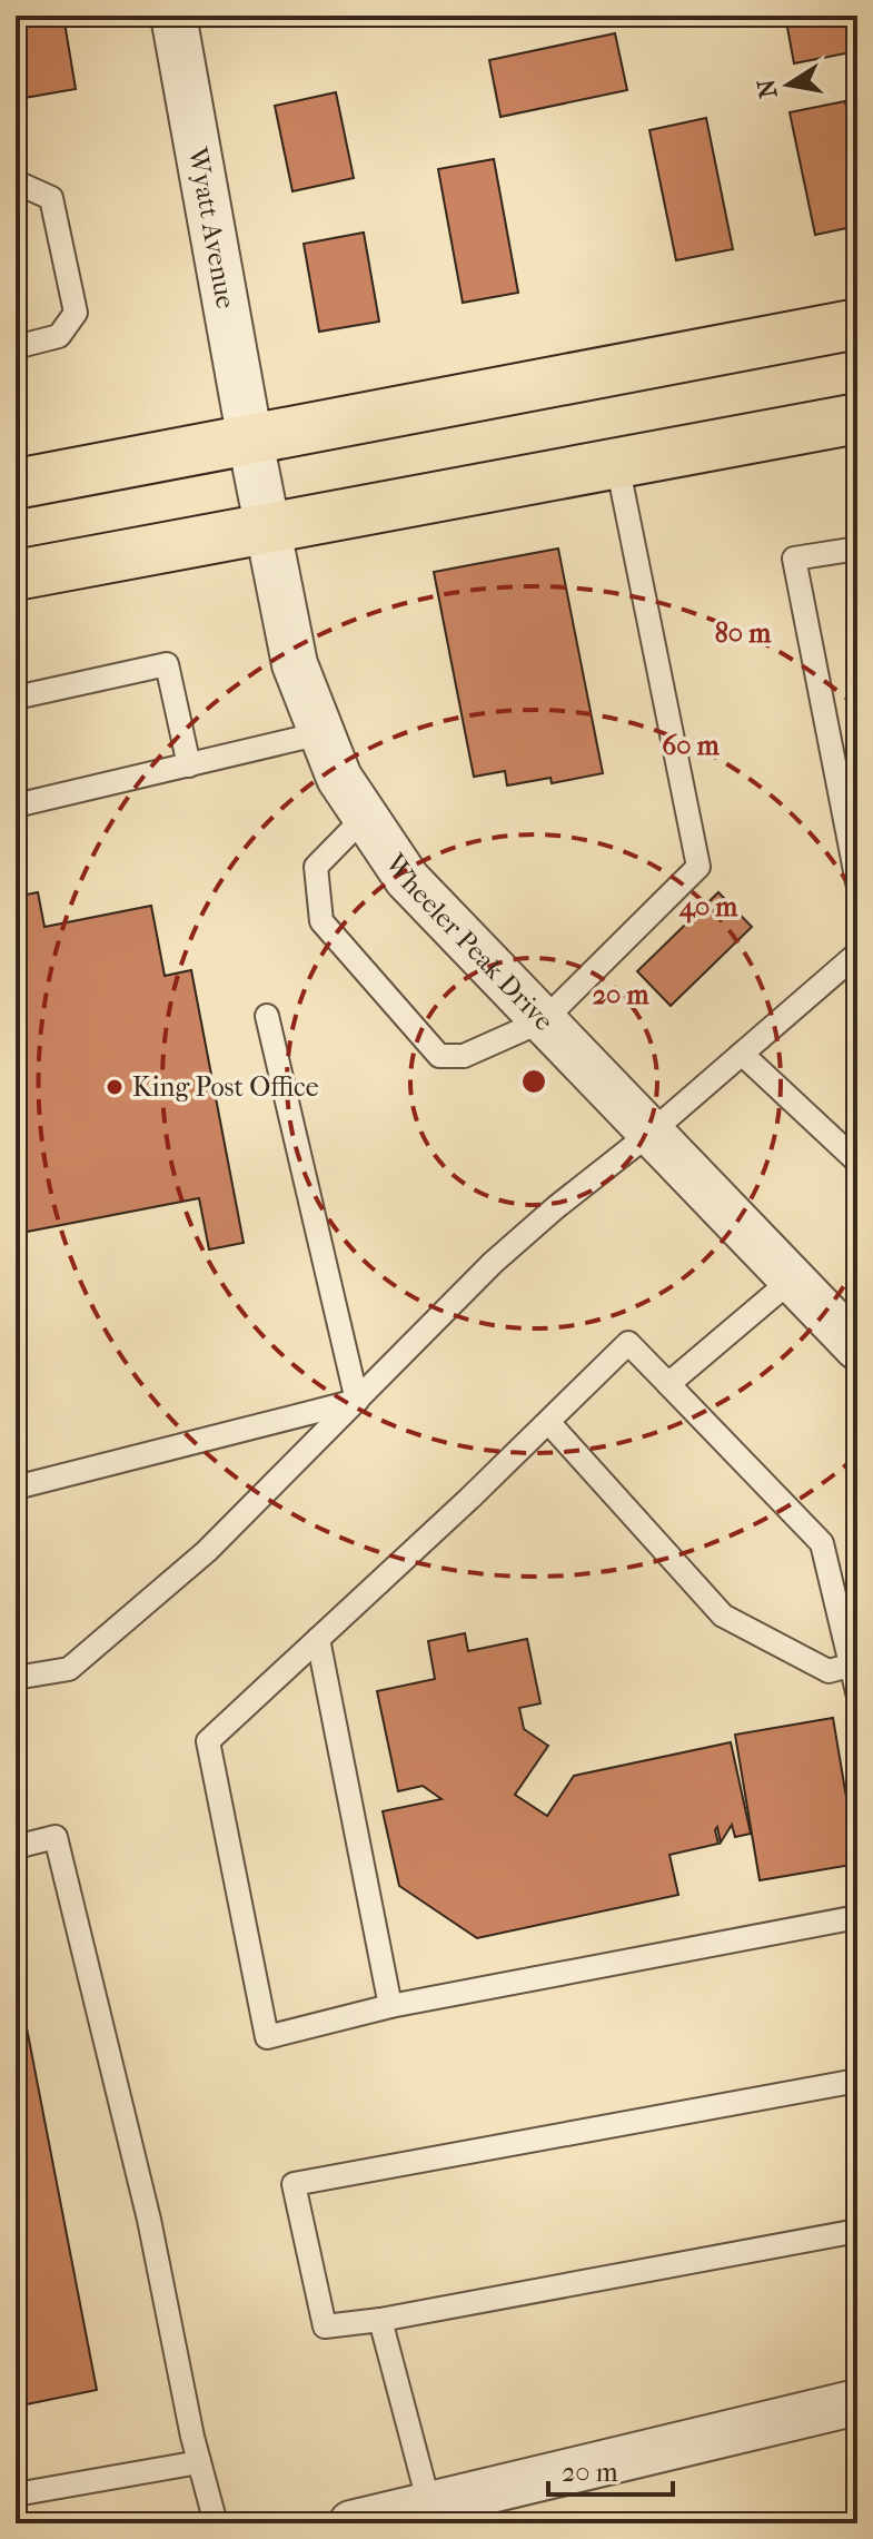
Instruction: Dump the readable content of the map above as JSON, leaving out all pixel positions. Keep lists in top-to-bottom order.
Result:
{
  "streets": {
    "street": ["Wyatt Avenue", "Wheeler Peak Drive"]
  },
  "crossings": [
    ["Wyatt Avenue", "Wheeler Peak Drive"]
  ],
  "places": ["King Post Office"],
  "scale_bar": "20 m",
  "north": "left",
  "rings": [
    "80 m",
    "60 m",
    "40 m",
    "20 m"
  ]
}
